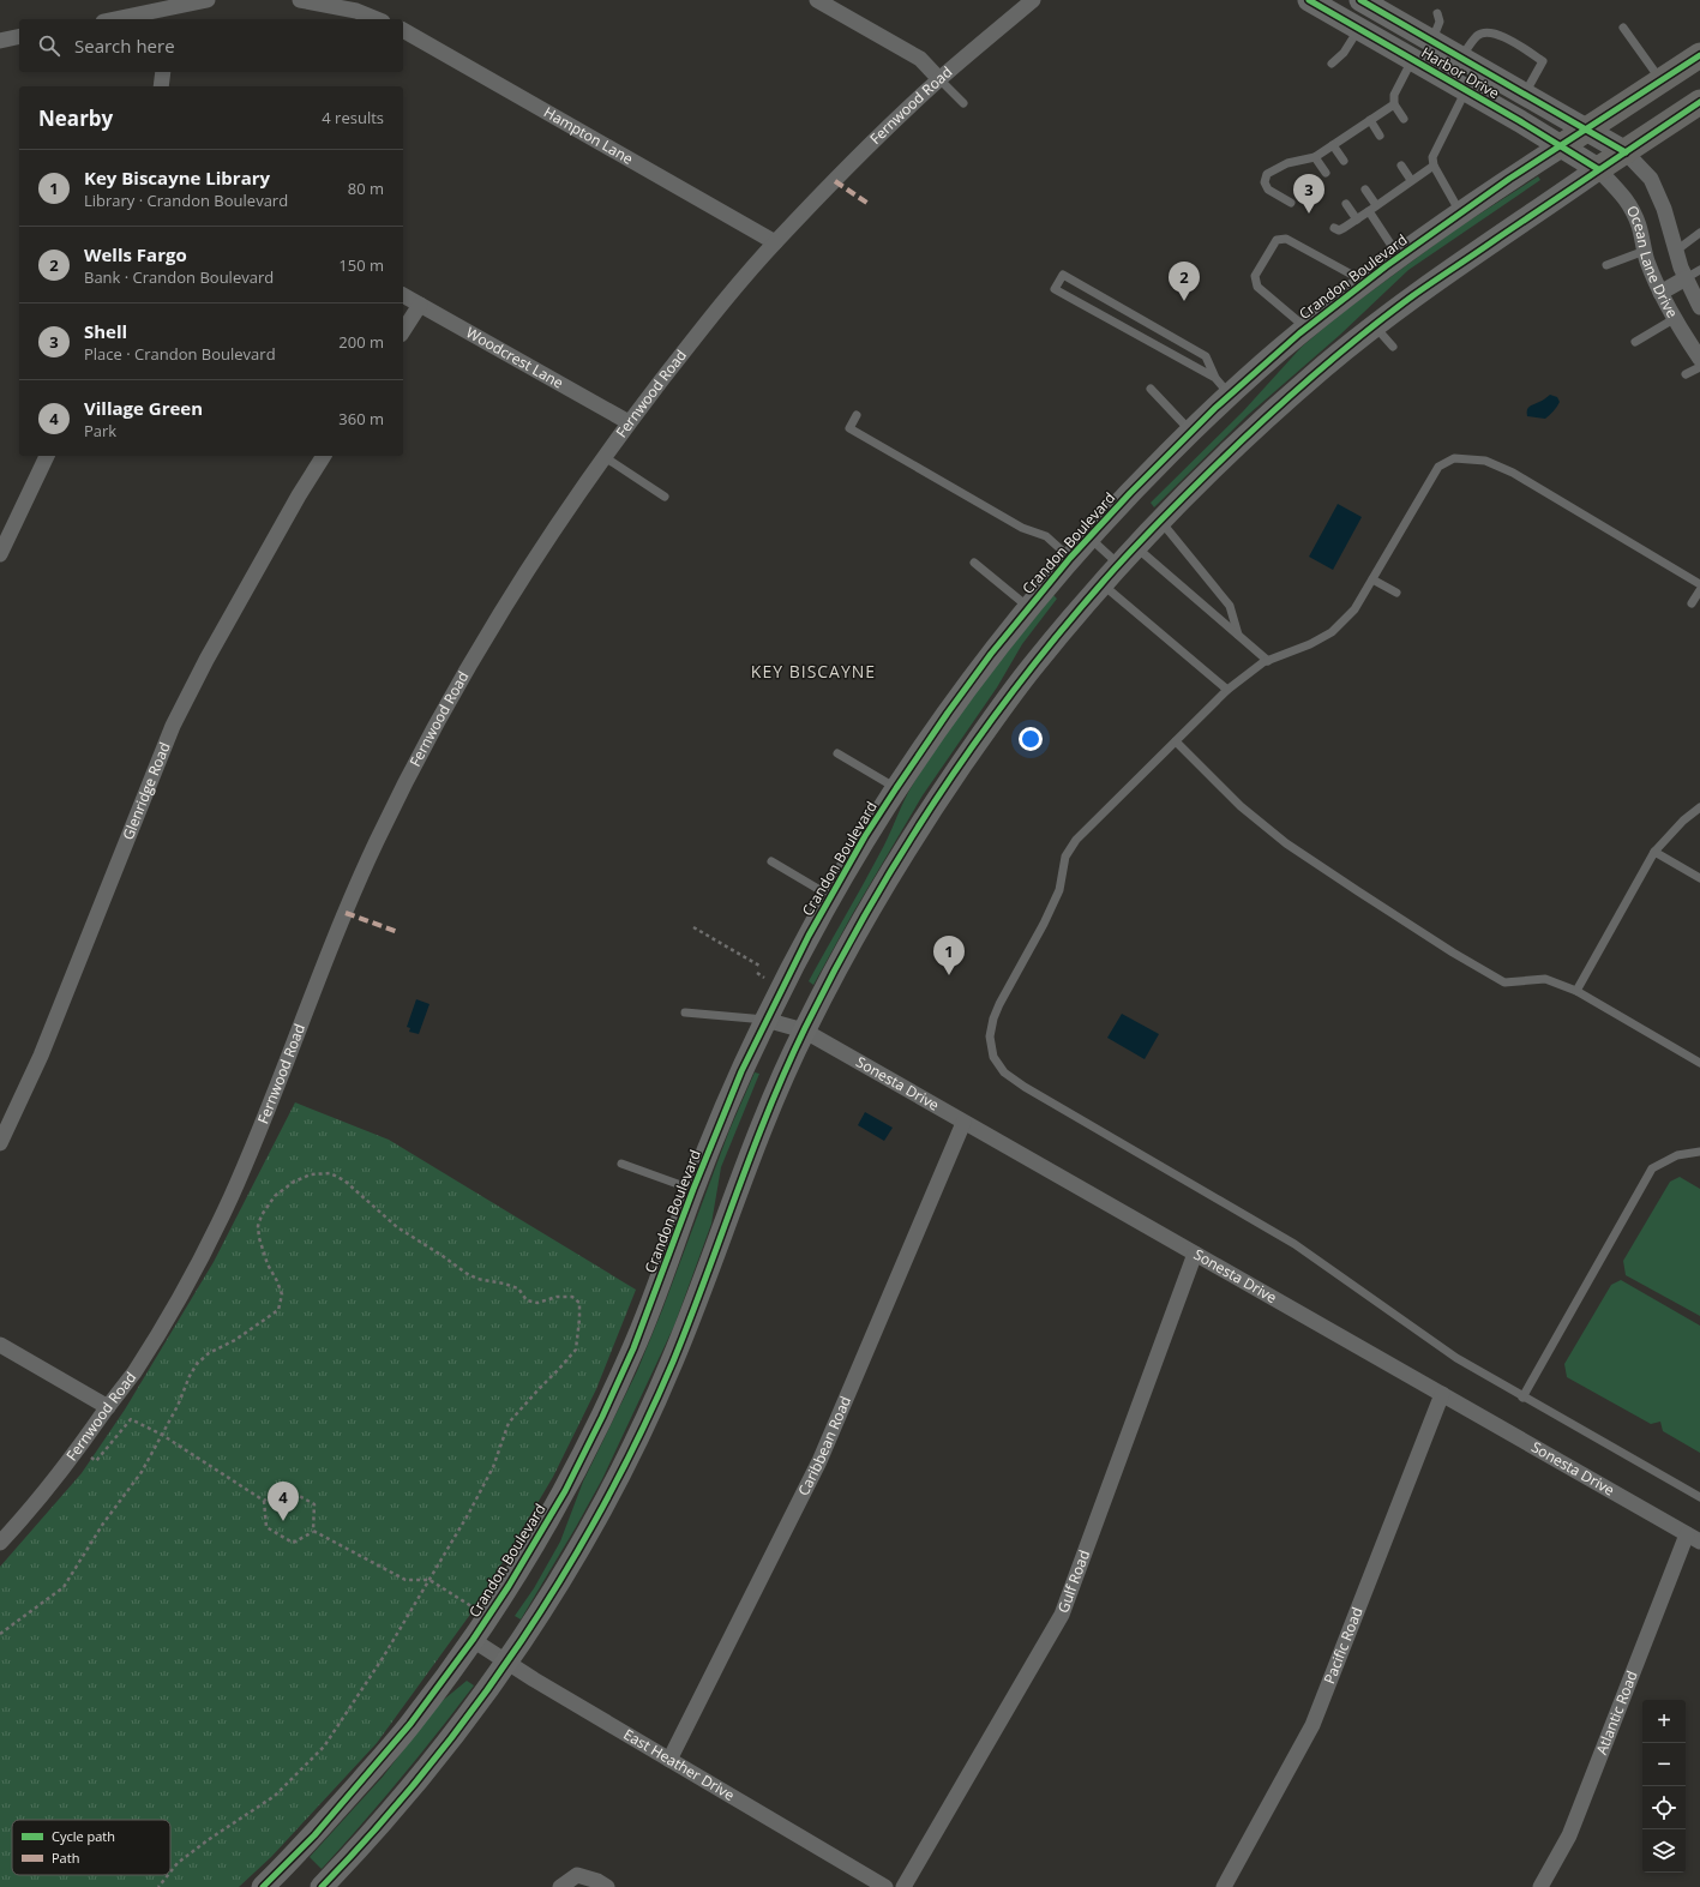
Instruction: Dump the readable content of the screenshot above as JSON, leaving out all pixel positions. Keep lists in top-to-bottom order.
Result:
{
  "streets": {
    "main road": ["Harbor Drive", "Crandon Boulevard"],
    "street": [
      "Fernwood Road",
      "Hampton Lane",
      "Ocean Lane Drive",
      "Woodcrest Lane",
      "Glenridge Road",
      "Sonesta Drive",
      "Caribbean Road",
      "Gulf Road",
      "Pacific Road",
      "Atlantic Road",
      "East Heather Drive"
    ]
  },
  "crossings": [
    ["Harbor Drive", "Ocean Lane Drive"],
    ["Harbor Drive", "Crandon Boulevard"],
    ["Fernwood Road", "Hampton Lane"],
    ["Fernwood Road", "Woodcrest Lane"],
    ["Crandon Boulevard", "Sonesta Drive"],
    ["Crandon Boulevard", "East Heather Drive"],
    ["Sonesta Drive", "Caribbean Road"],
    ["Sonesta Drive", "Gulf Road"],
    ["Sonesta Drive", "Pacific Road"],
    ["Sonesta Drive", "Atlantic Road"],
    ["Caribbean Road", "East Heather Drive"]
  ],
  "districts": ["KEY BISCAYNE"],
  "legend": ["Cycle path", "Path"],
  "page": {
    "search": "Search here",
    "heading": ["Nearby", "4 results"],
    "list": [
      {
        "mark": "1",
        "name": "Key Biscayne Library",
        "note": "Library · Crandon Boulevard",
        "value": "80 m"
      },
      {
        "mark": "2",
        "name": "Wells Fargo",
        "note": "Bank · Crandon Boulevard",
        "value": "150 m"
      },
      {
        "mark": "3",
        "name": "Shell",
        "note": "Place · Crandon Boulevard",
        "value": "200 m"
      },
      {
        "mark": "4",
        "name": "Village Green",
        "note": "Park",
        "value": "360 m"
      }
    ],
    "pins": [
      "3",
      "2",
      "1",
      "4"
    ],
    "map_buttons": ["+", "−"]
  }
}
